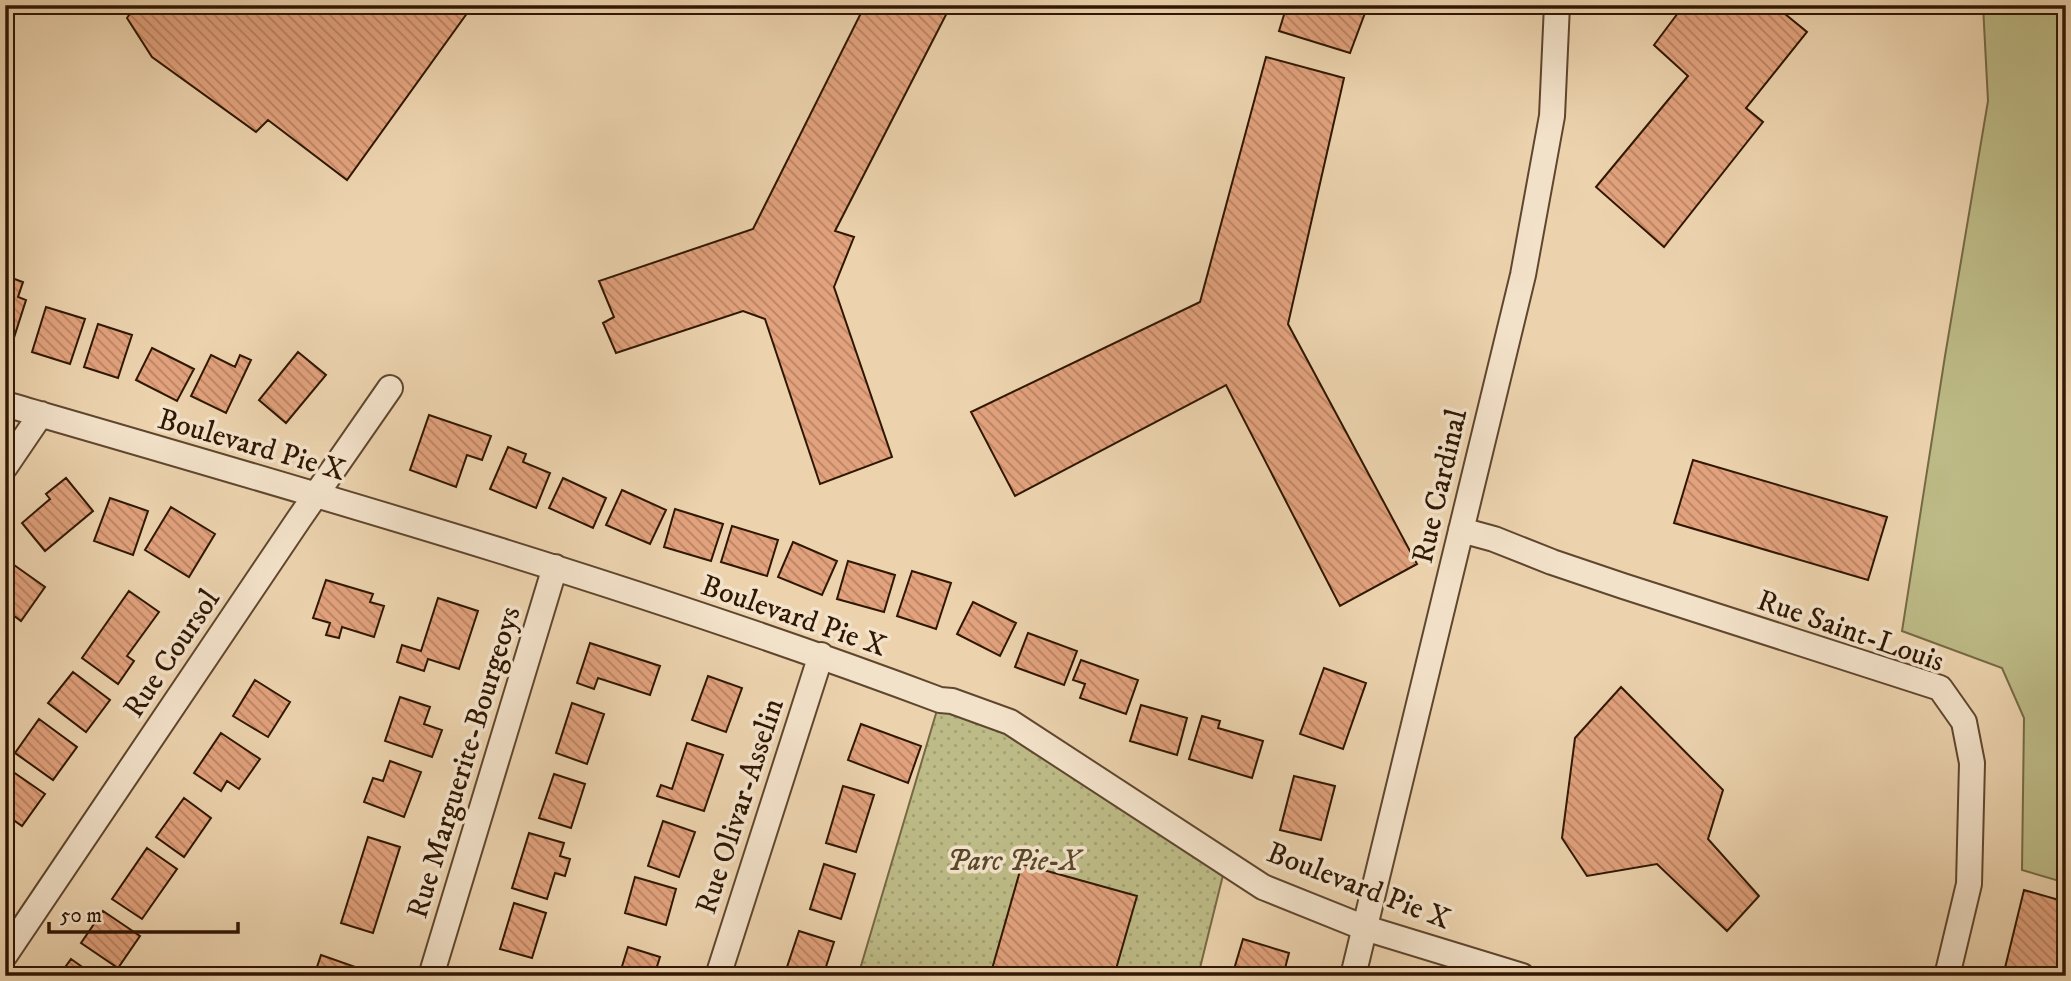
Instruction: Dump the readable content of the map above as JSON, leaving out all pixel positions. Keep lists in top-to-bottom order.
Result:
{
  "streets": {
    "street": [
      "Boulevard Pie X",
      "Rue Cardinal",
      "Rue Saint-Louis",
      "Rue Coursol",
      "Rue Marguerite-Bourgeoys",
      "Rue Olivar-Asselin"
    ]
  },
  "crossings": [
    ["Boulevard Pie X", "Rue Cardinal"],
    ["Boulevard Pie X", "Rue Coursol"],
    ["Boulevard Pie X", "Rue Marguerite-Bourgeoys"],
    ["Boulevard Pie X", "Rue Olivar-Asselin"],
    ["Rue Cardinal", "Rue Saint-Louis"]
  ],
  "parks": ["Parc Pie-X"],
  "scale_bar": "50 m"
}
